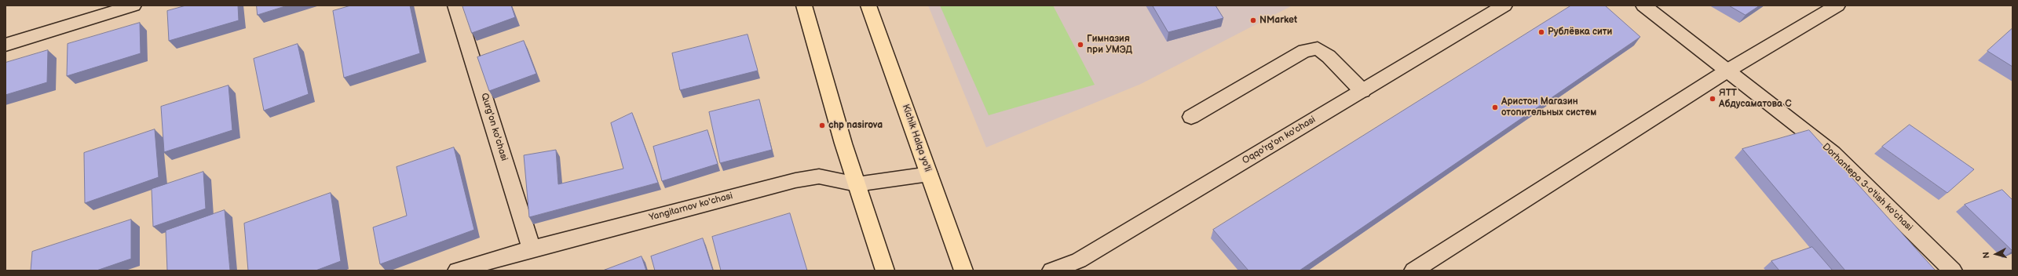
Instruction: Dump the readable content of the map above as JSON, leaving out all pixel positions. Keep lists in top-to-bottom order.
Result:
{
  "streets": {
    "highway": ["Kichik Halqa yo'li"],
    "street": [
      "Qurg'on ko'chasi",
      "Oqqo'rg'on ko'chasi",
      "Dorhantepa 3-o'tish ko'chasi",
      "Yangitarnov ko'chasi"
    ]
  },
  "crossings": [
    ["Qurg'on ko'chasi", "Yangitarnov ko'chasi"],
    ["Kichik Halqa yo'li", "Yangitarnov ko'chasi"]
  ],
  "places": [
    "NMarket",
    "Рублёвка сити",
    "Гимназия при УМЭД",
    "ЯТТ Абдусаматова С",
    "Аристон Магазин отопительных систем",
    "chp nasirova"
  ],
  "north": "left"
}
